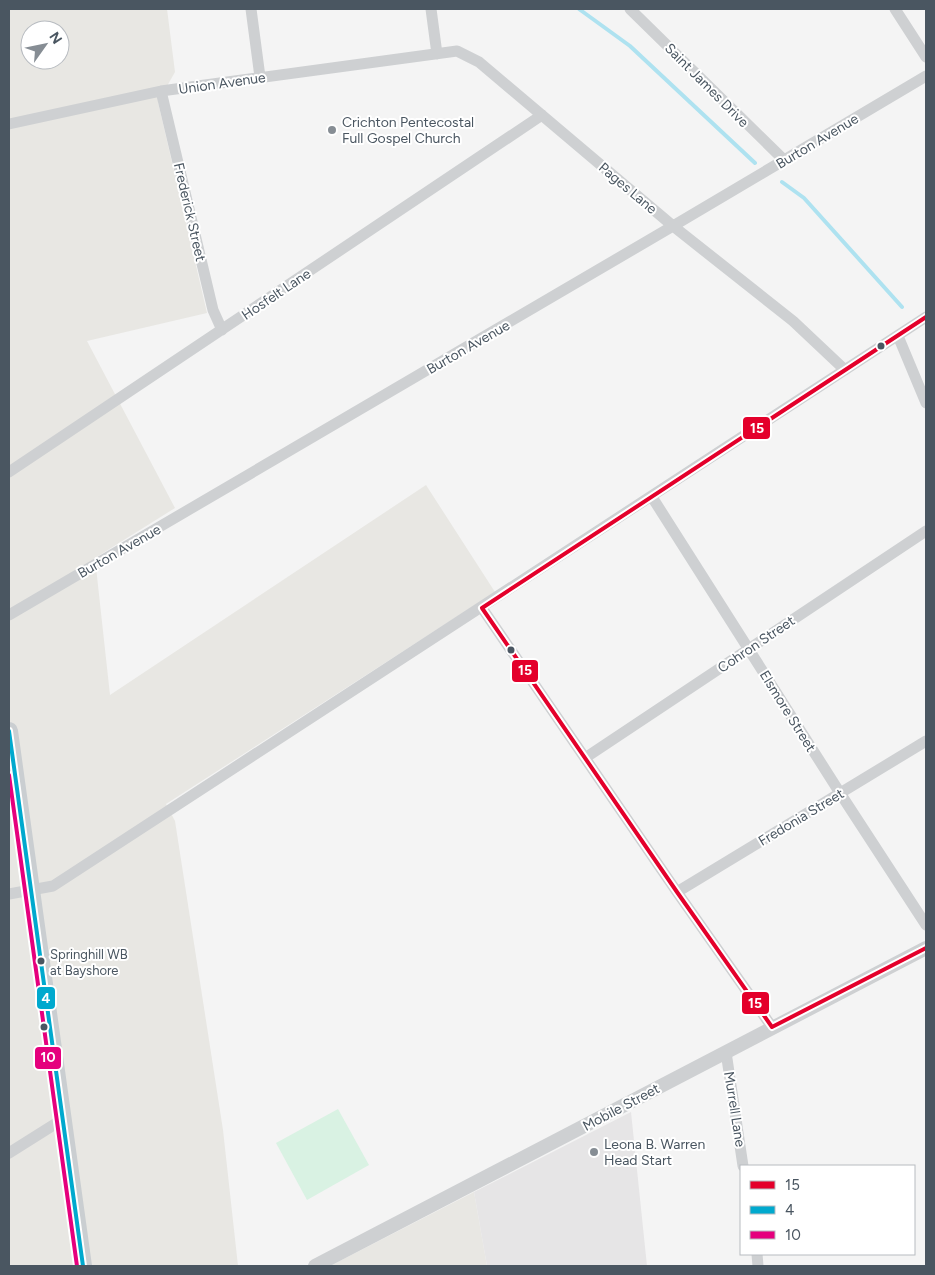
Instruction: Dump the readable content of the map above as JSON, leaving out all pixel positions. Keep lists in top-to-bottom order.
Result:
{
  "streets": {
    "street": [
      "Union Avenue",
      "Saint James Drive",
      "Burton Avenue",
      "Pages Lane",
      "Frederick Street",
      "Hosfelt Lane",
      "Cohron Street",
      "Elsmore Street",
      "Fredonia Street",
      "Mobile Street",
      "Murrell Lane"
    ]
  },
  "crossings": [
    ["Union Avenue", "Pages Lane"],
    ["Union Avenue", "Frederick Street"],
    ["Saint James Drive", "Burton Avenue"],
    ["Burton Avenue", "Pages Lane"],
    ["Pages Lane", "Hosfelt Lane"],
    ["Frederick Street", "Hosfelt Lane"],
    ["Cohron Street", "Elsmore Street"],
    ["Elsmore Street", "Fredonia Street"],
    ["Mobile Street", "Murrell Lane"]
  ],
  "places": ["Crichton Pentecostal Full Gospel Church", "Springhill WB at Bayshore", "Leona B. Warren Head Start"],
  "lines": ["transit line 15", "transit line 4", "transit line 10"],
  "legend": ["15", "4", "10"],
  "north": "top right"
}
